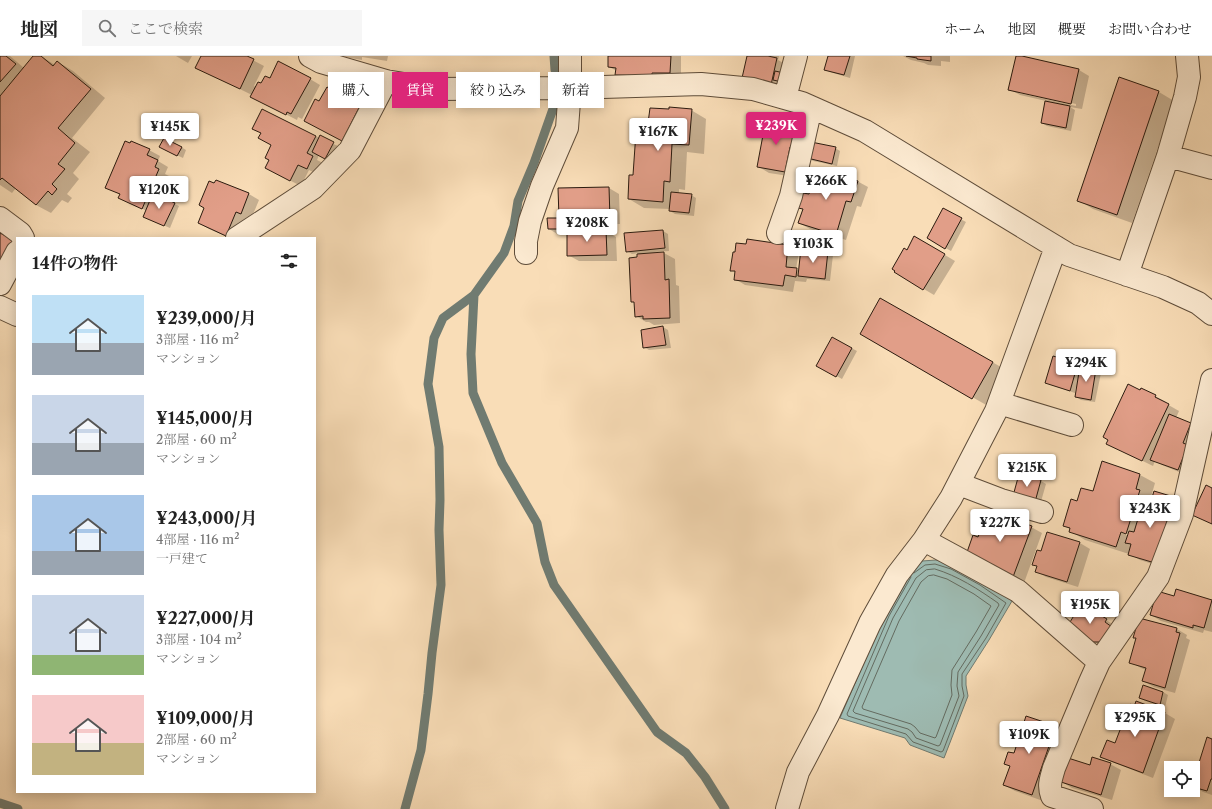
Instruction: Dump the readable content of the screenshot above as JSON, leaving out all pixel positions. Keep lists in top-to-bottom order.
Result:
{
  "page": {
    "header": "地図",
    "search": "ここで検索",
    "nav": [
      "ホーム",
      "地図",
      "概要",
      "お問い合わせ"
    ],
    "chip": [
      "購入",
      "賃貸",
      "絞り込み",
      "新着"
    ],
    "price": [
      "¥239K",
      "¥145K",
      "¥167K",
      "¥266K",
      "¥120K",
      "¥208K",
      "¥103K",
      "¥294K",
      "¥215K",
      "¥243K",
      "¥227K",
      "¥195K",
      "¥295K",
      "¥109K"
    ],
    "heading": "14件の物件",
    "list": [
      {
        "name": "¥239,000/月",
        "note": "3部屋 · 116 m² · マンション"
      },
      {
        "name": "¥145,000/月",
        "note": "2部屋 · 60 m² · マンション"
      },
      {
        "name": "¥243,000/月",
        "note": "4部屋 · 116 m² · 一戸建て"
      },
      {
        "name": "¥227,000/月",
        "note": "3部屋 · 104 m² · マンション"
      },
      {
        "name": "¥109,000/月",
        "note": "2部屋 · 60 m² · マンション"
      }
    ]
  }
}
